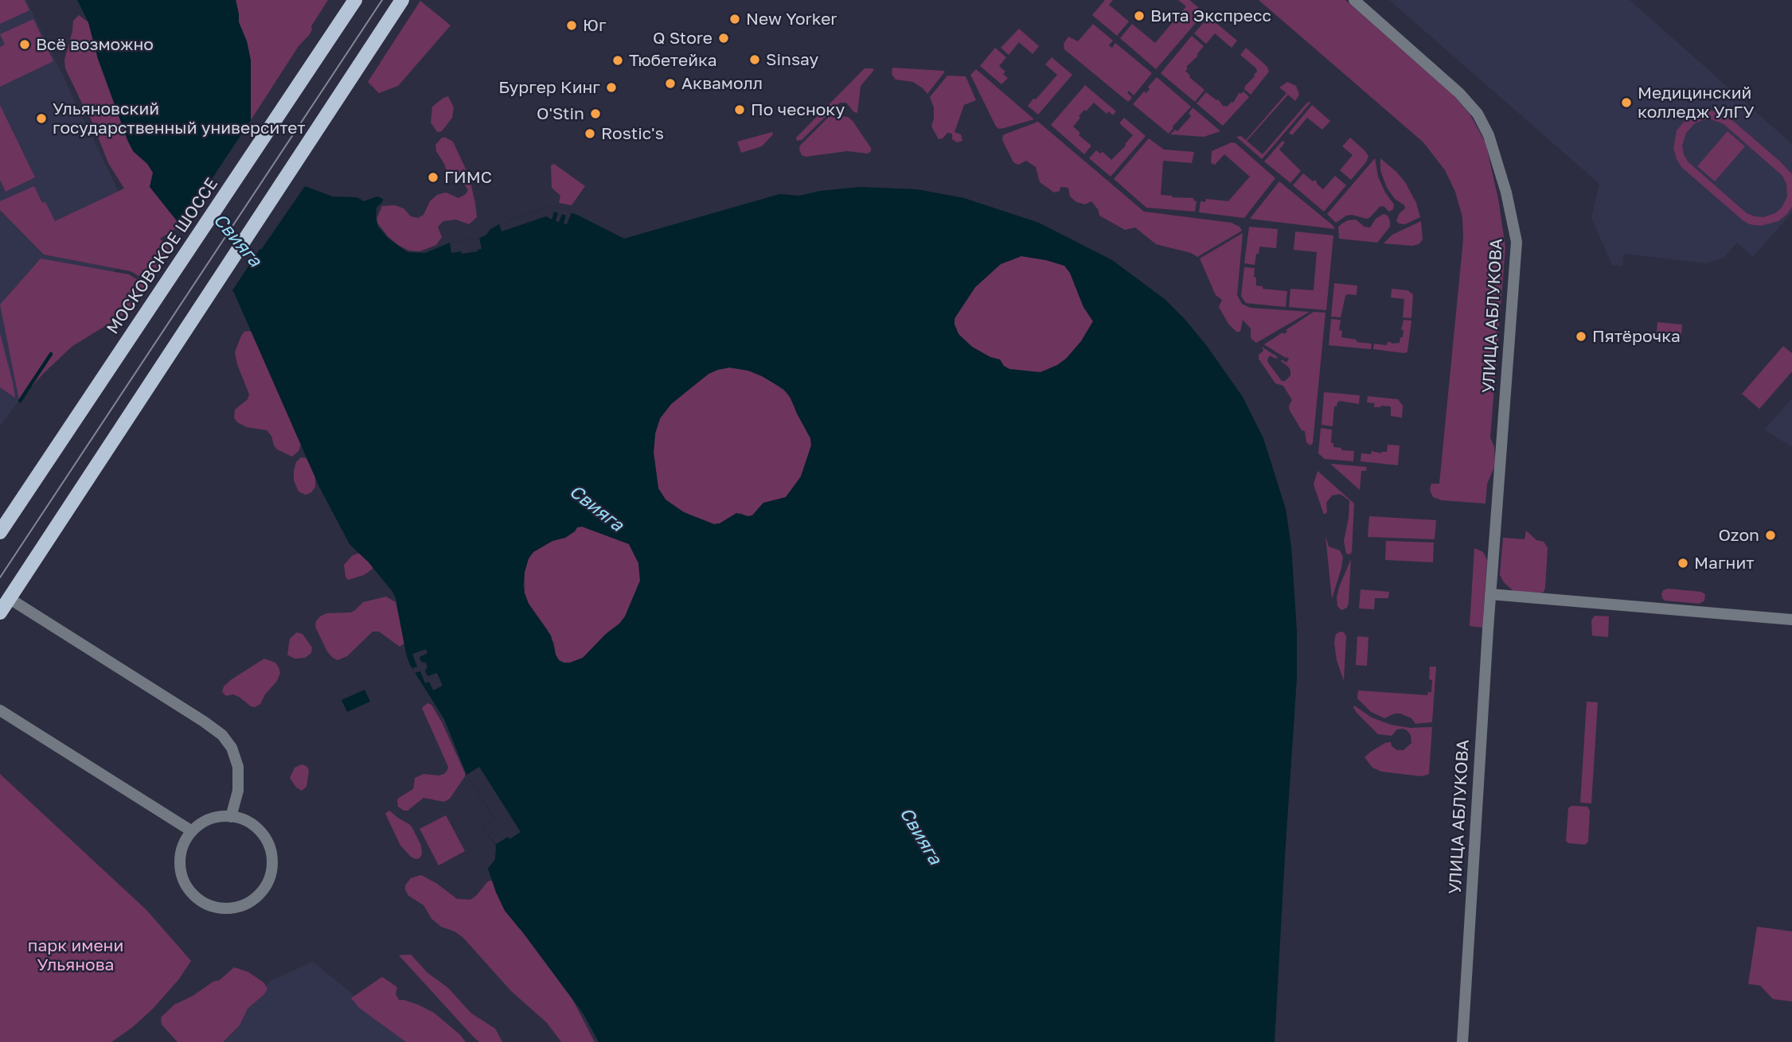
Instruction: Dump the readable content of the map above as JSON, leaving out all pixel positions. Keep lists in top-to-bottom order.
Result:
{
  "streets": {
    "main road": ["МОСКОВСКОЕ ШОССЕ"],
    "street": ["УЛИЦА АБЛУКОВА"]
  },
  "water": ["Свияга"],
  "parks": ["парк имени Ульянова"],
  "places": [
    "Вита Экспресс",
    "New Yorker",
    "Юг",
    "Q Store",
    "Всё возможно",
    "Sinsay",
    "Тюбетейка",
    "Аквамолл",
    "Бургер Кинг",
    "Медицинский колледж УлГУ",
    "По чесноку",
    "O'Stin",
    "Ульяновский государственный университет",
    "Rostic's",
    "ГИМС",
    "Пятёрочка",
    "Ozon",
    "Магнит"
  ]
}
